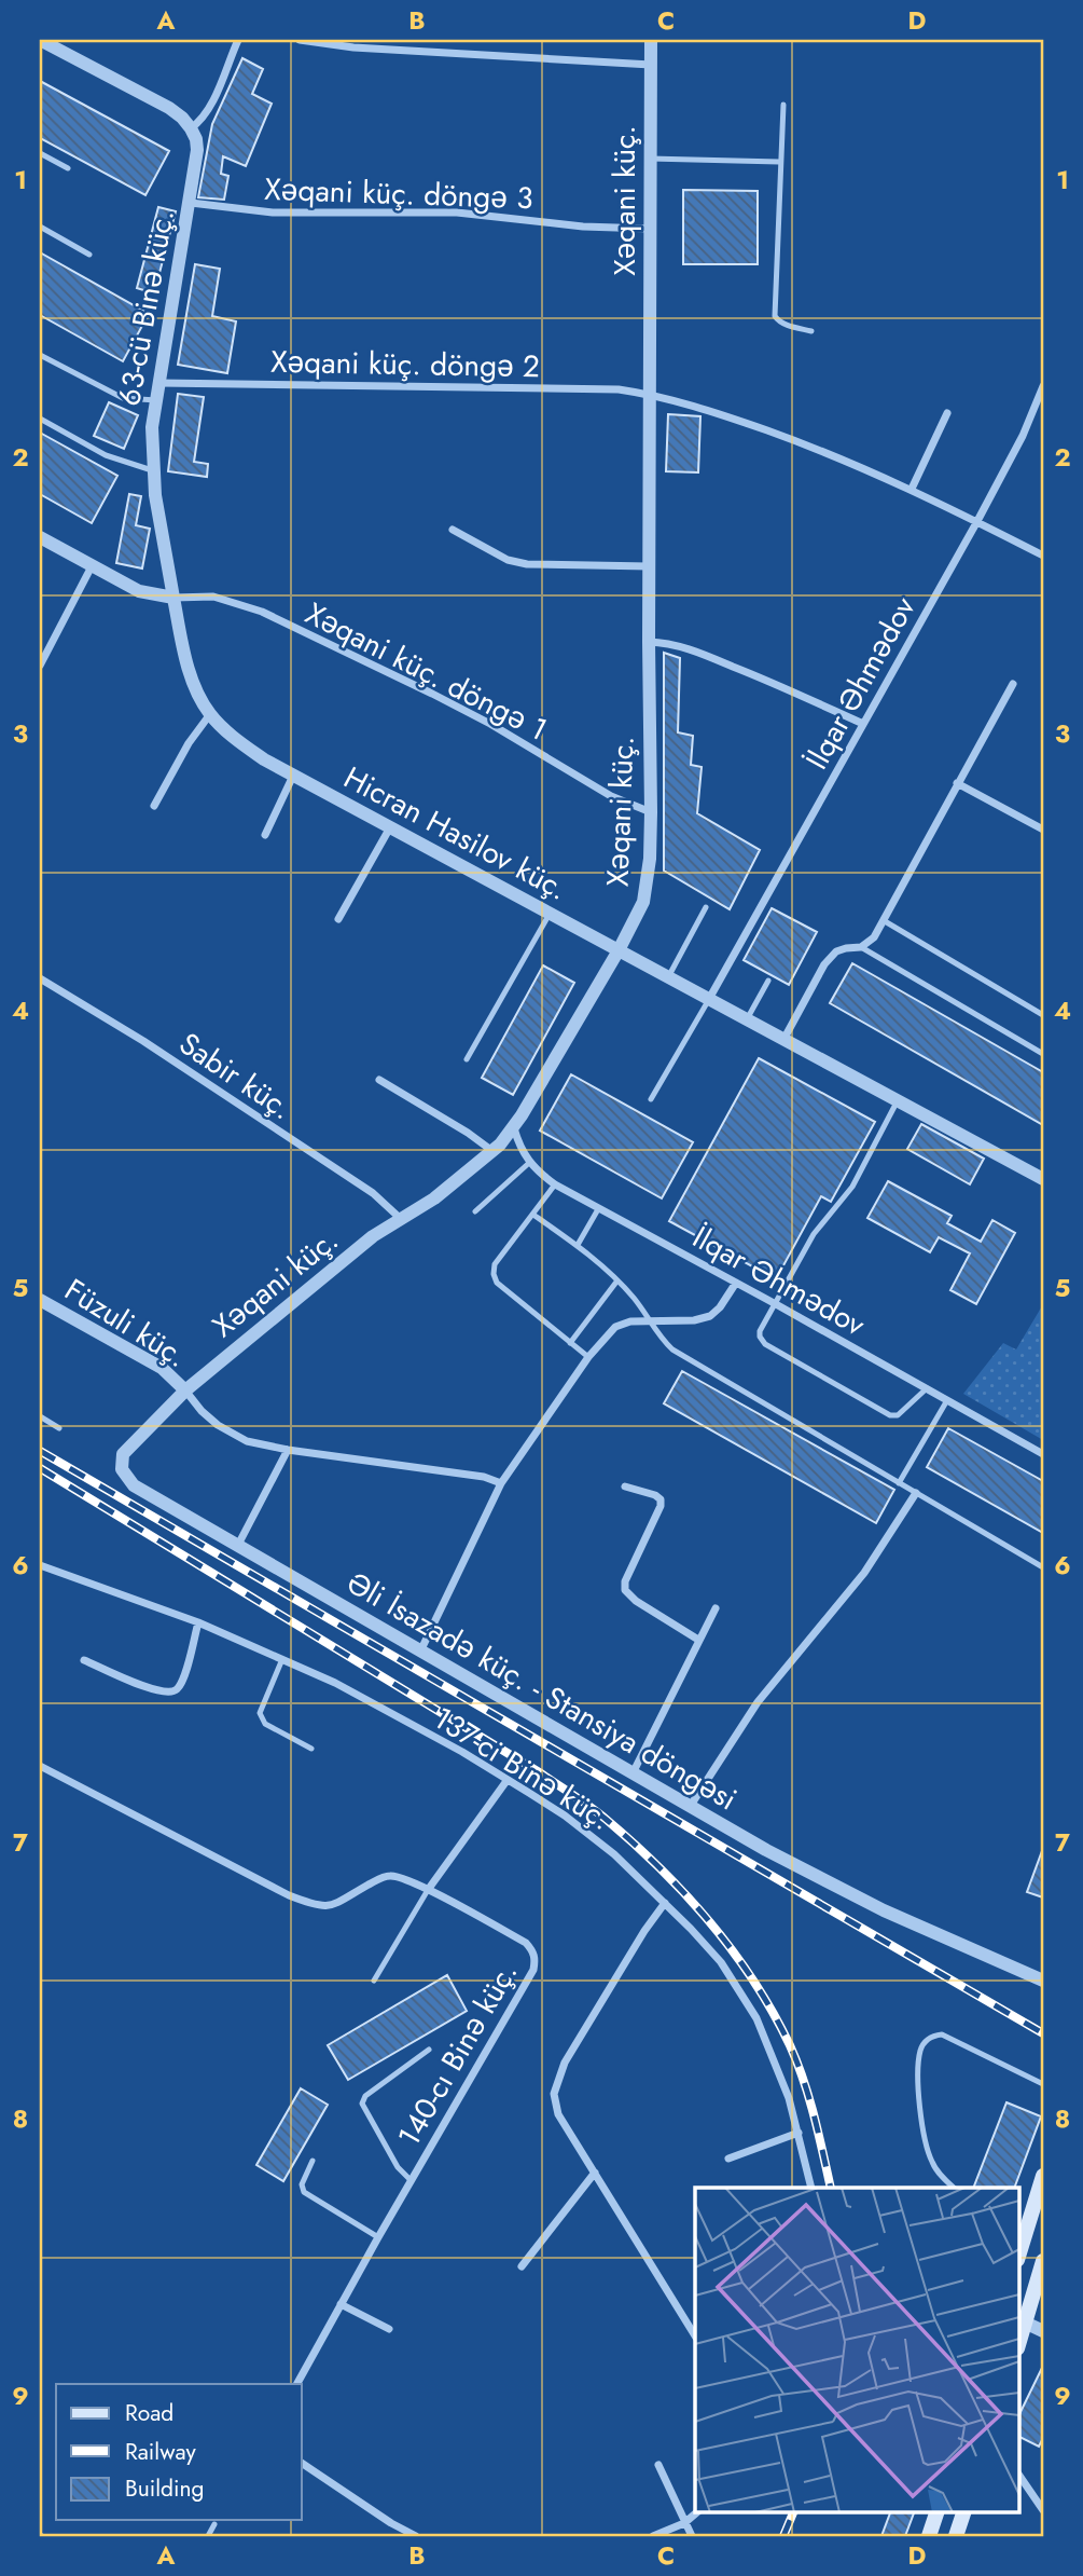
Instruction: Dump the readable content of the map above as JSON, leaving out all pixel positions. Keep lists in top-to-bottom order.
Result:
{
  "streets": {
    "street": [
      "Xəqani küç. döngə 3",
      "Xəqani küç.",
      "63-cü Binə küç.",
      "Xəqani küç. döngə 2",
      "Xəqani küç. döngə 1",
      "İlqar Əhmədov",
      "Hicran Hasilov küç.",
      "Sabir küç.",
      "Füzuli küç.",
      "Əli İsazadə küç. - Stansiya döngəsi",
      "137-ci Binə küç.",
      "140-cı Binə küç."
    ]
  },
  "crossings": [
    ["Xəqani küç. döngə 3", "Xəqani küç."],
    ["Xəqani küç. döngə 3", "63-cü Binə küç."],
    ["Xəqani küç.", "Xəqani küç. döngə 2"],
    ["Xəqani küç.", "Xəqani küç. döngə 1"],
    ["Xəqani küç.", "İlqar Əhmədov"],
    ["Xəqani küç.", "Hicran Hasilov küç."],
    ["Xəqani küç.", "Sabir küç."],
    ["Xəqani küç.", "Füzuli küç."],
    ["Xəqani küç.", "Əli İsazadə küç. - Stansiya döngəsi"],
    ["63-cü Binə küç.", "Xəqani küç. döngə 2"],
    ["63-cü Binə küç.", "Xəqani küç. döngə 1"],
    ["63-cü Binə küç.", "Hicran Hasilov küç."],
    ["Xəqani küç. döngə 2", "İlqar Əhmədov"],
    ["Xəqani küç. döngə 1", "Hicran Hasilov küç."],
    ["İlqar Əhmədov", "Hicran Hasilov küç."],
    ["Füzuli küç.", "Əli İsazadə küç. - Stansiya döngəsi"]
  ],
  "legend": ["Road", "Railway", "Building"],
  "grid": {
    "columns": [
      "A",
      "B",
      "C",
      "D"
    ],
    "rows": [
      "1",
      "2",
      "3",
      "4",
      "5",
      "6",
      "7",
      "8",
      "9"
    ]
  }
}
